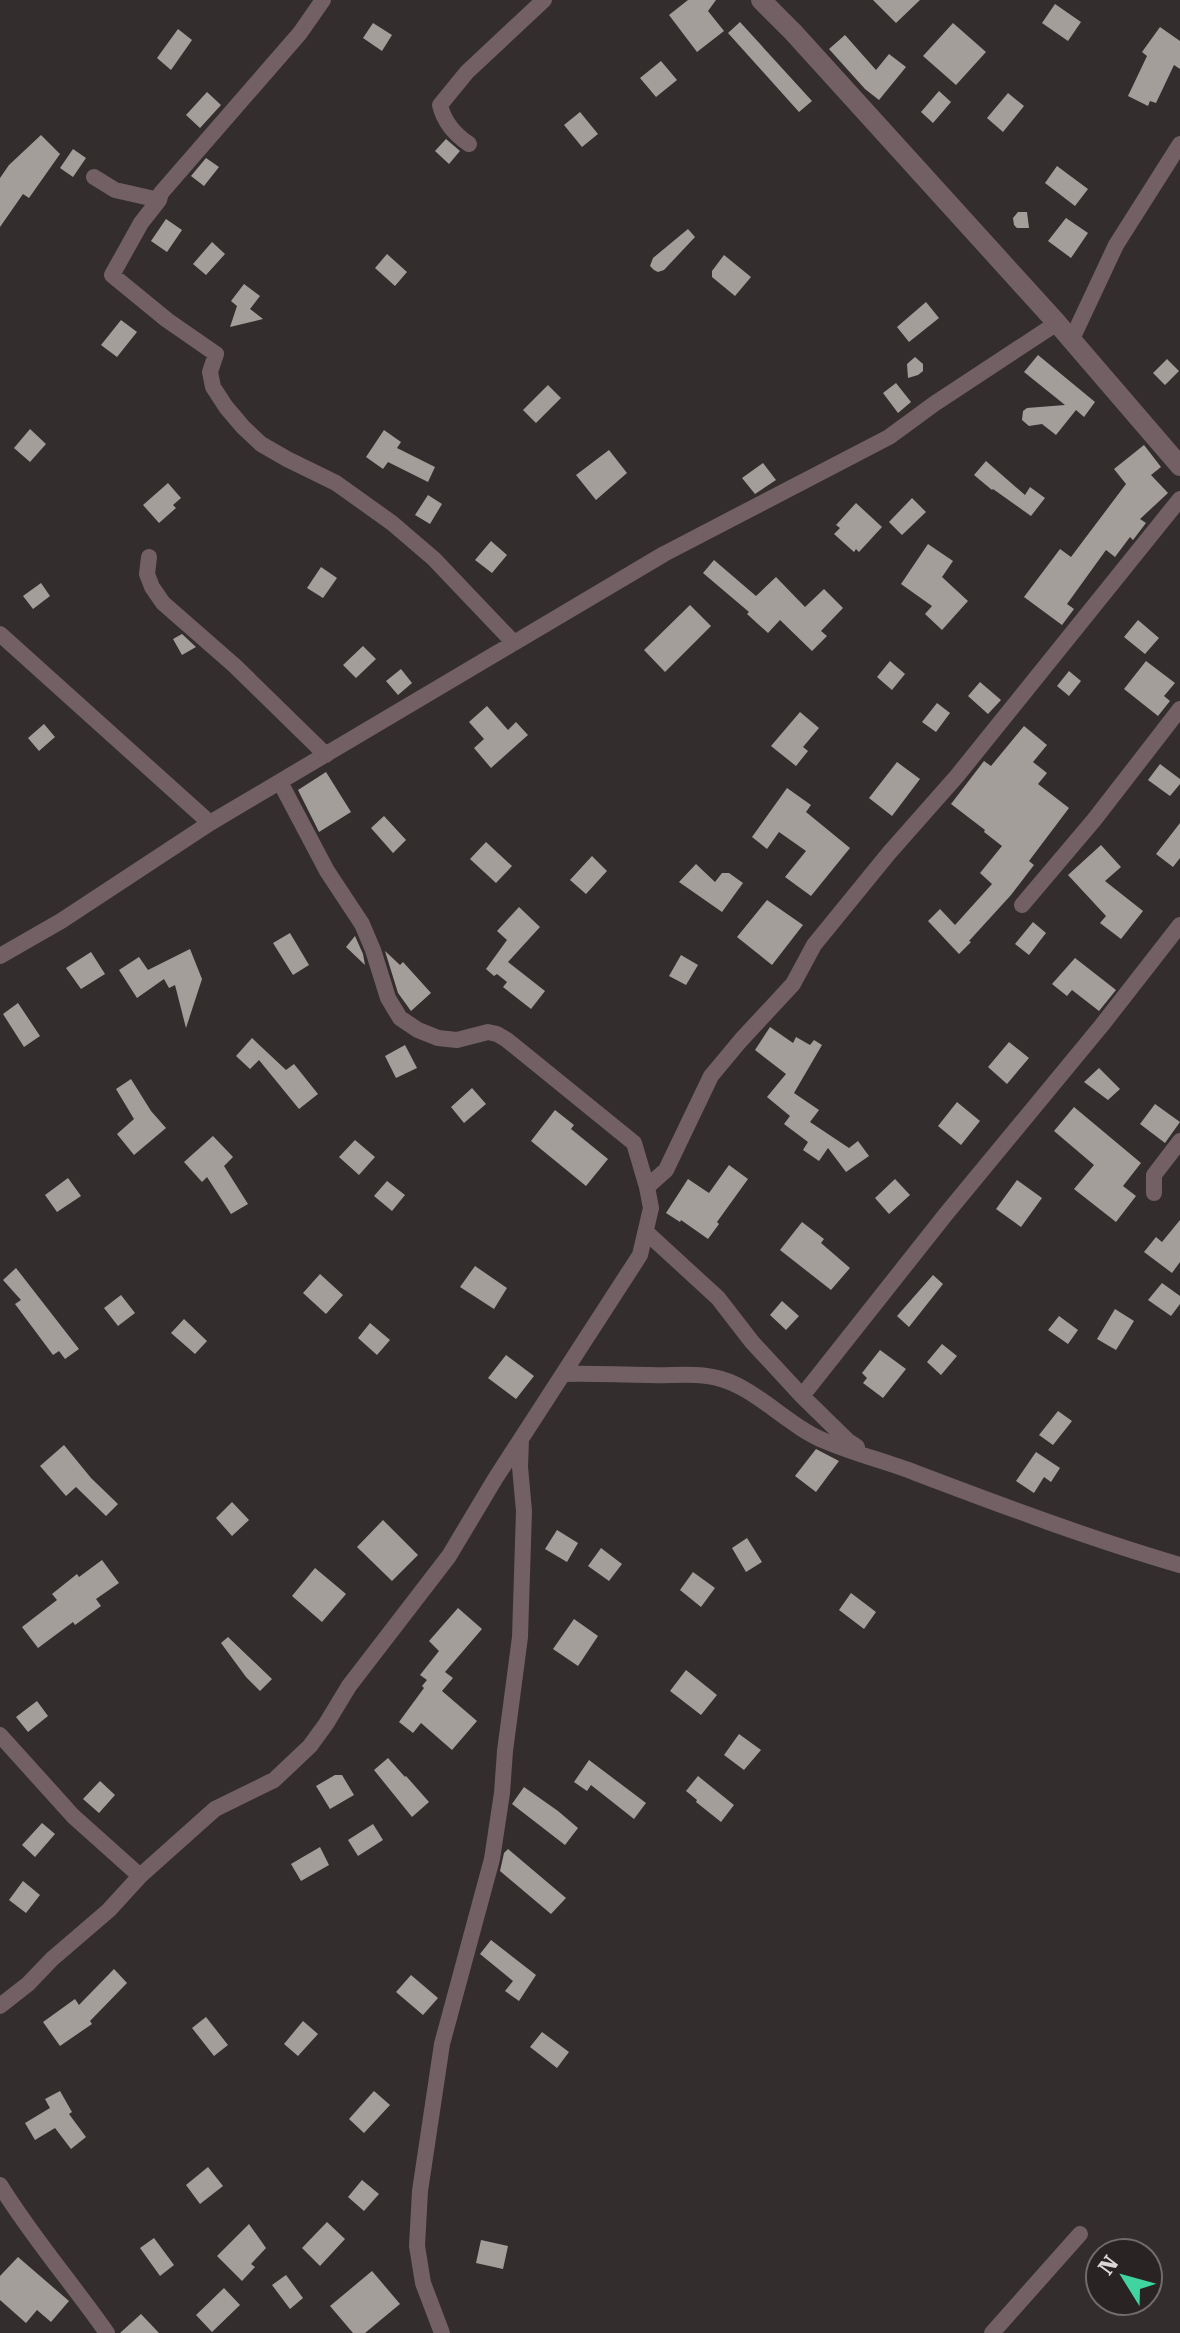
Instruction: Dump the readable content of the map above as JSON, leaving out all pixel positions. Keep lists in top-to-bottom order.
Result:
{
  "north": "top left"
}
